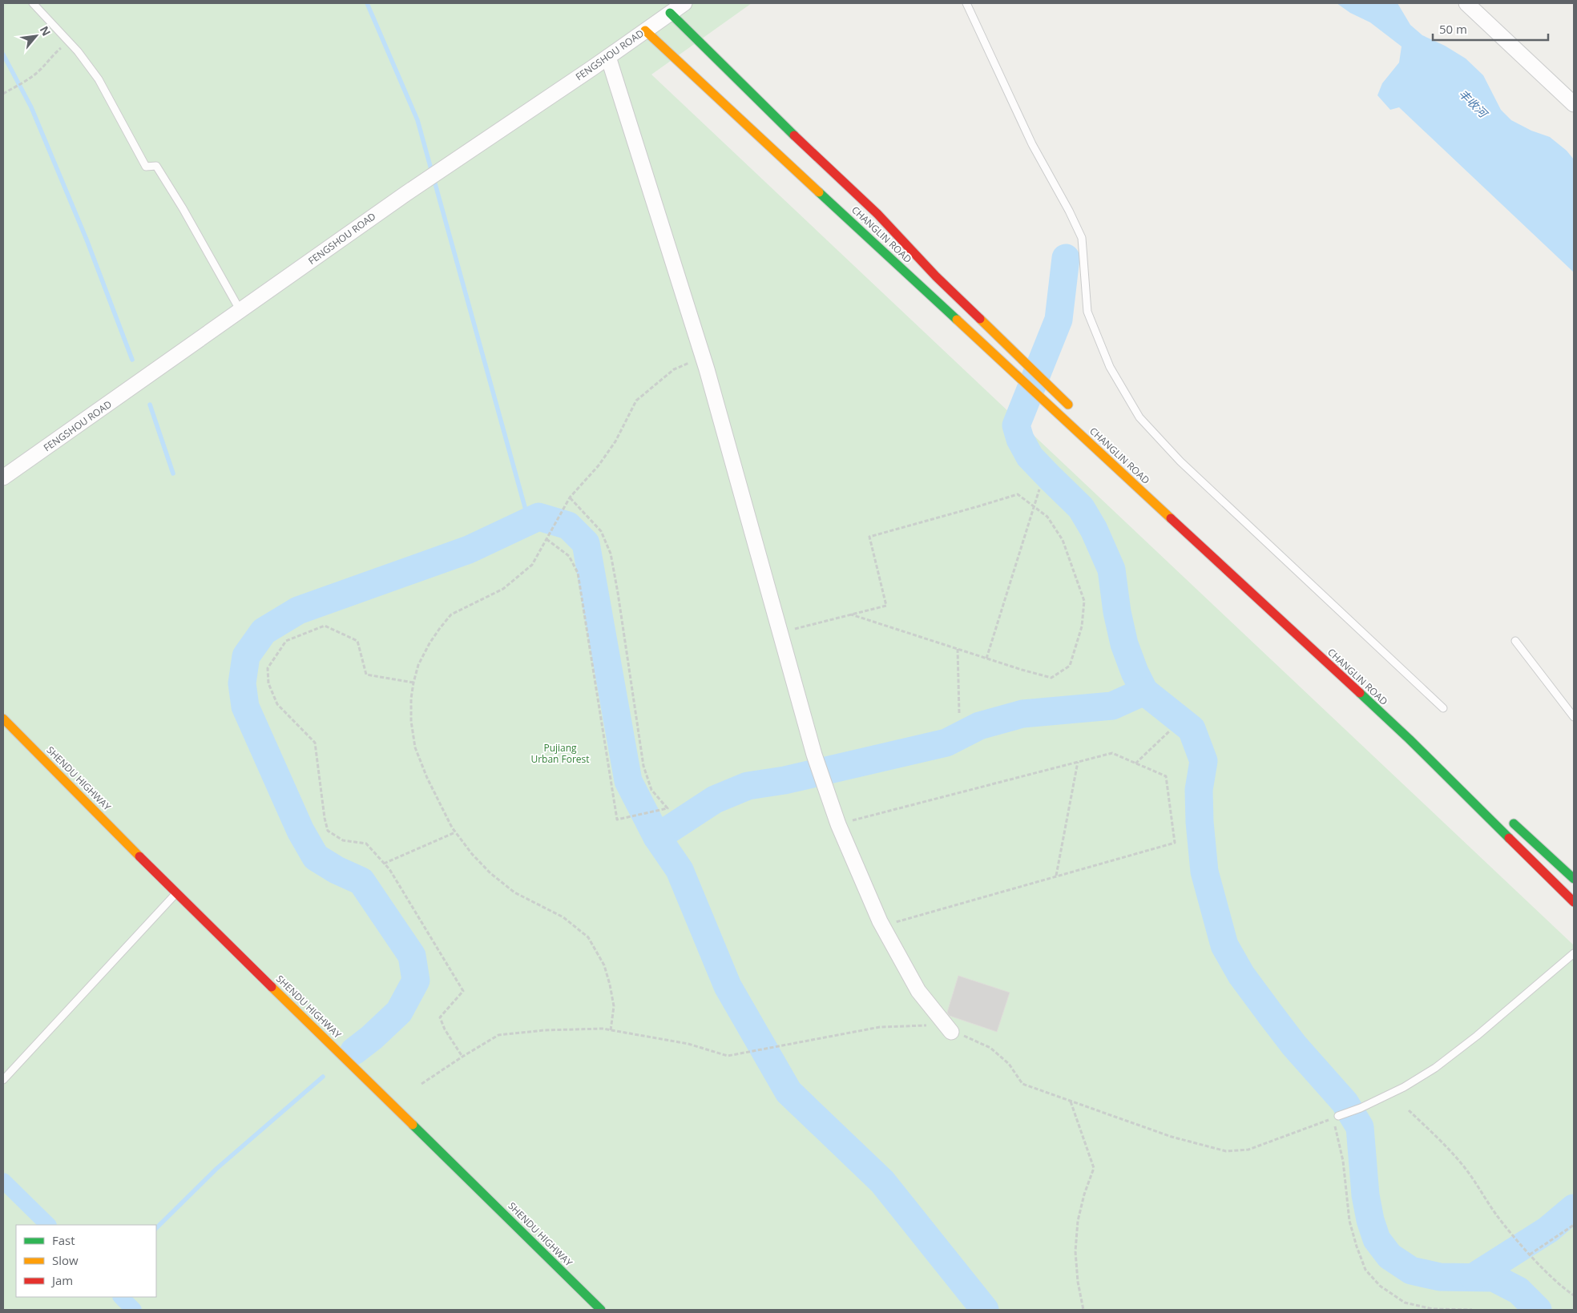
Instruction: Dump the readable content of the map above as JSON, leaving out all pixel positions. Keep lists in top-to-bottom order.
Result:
{
  "streets": {
    "street": ["FENGSHOU ROAD", "CHANGLIN ROAD", "SHENDU HIGHWAY"]
  },
  "crossings": [
    ["FENGSHOU ROAD", "CHANGLIN ROAD"]
  ],
  "water": ["丰收河"],
  "parks": ["Pujiang Urban Forest"],
  "legend": ["Fast", "Slow", "Jam"],
  "scale_bar": "50 m",
  "north": "top right"
}
